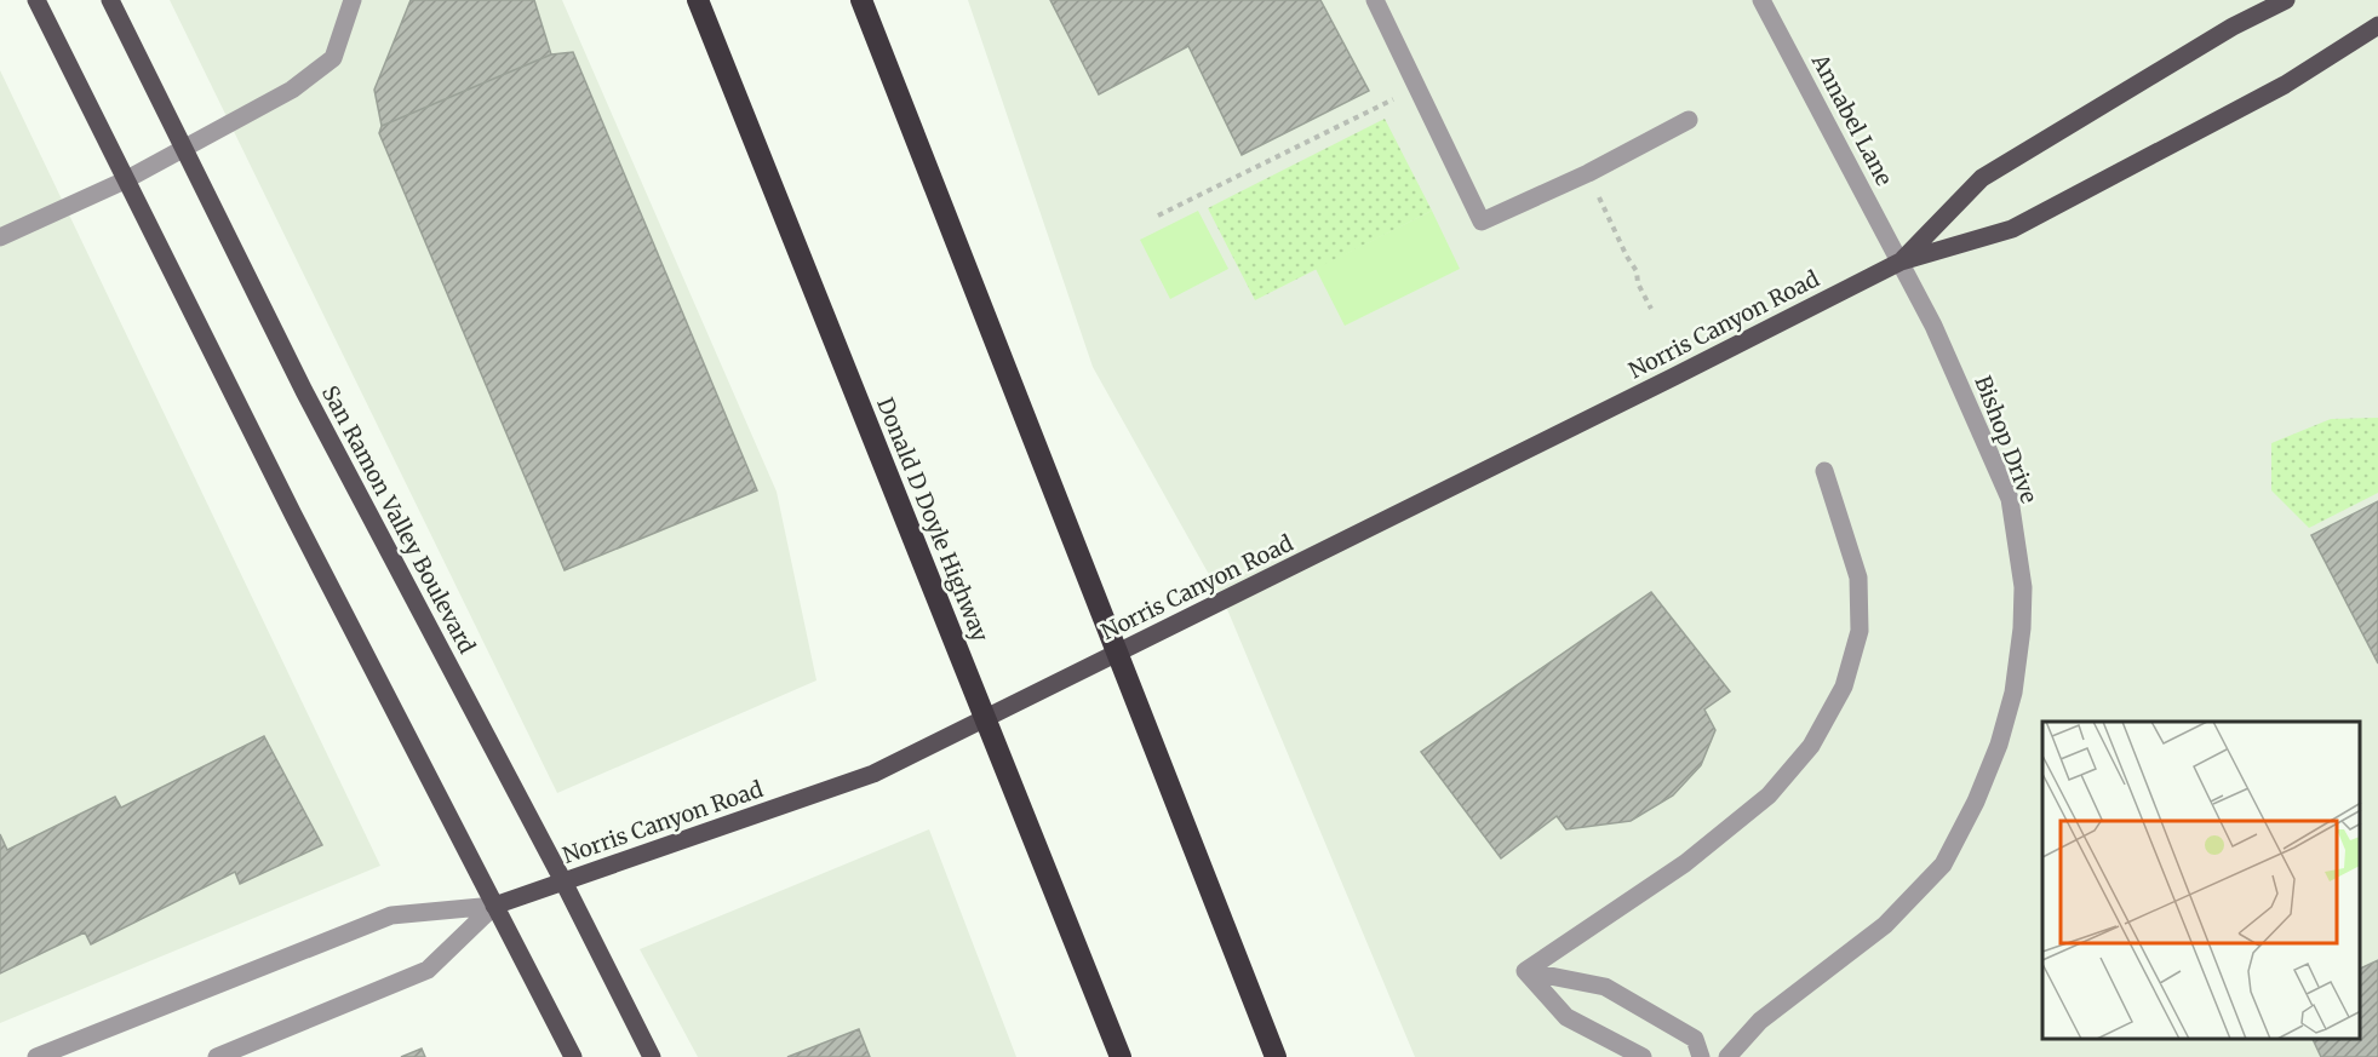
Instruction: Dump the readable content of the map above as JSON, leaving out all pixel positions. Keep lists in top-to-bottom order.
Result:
{
  "streets": {
    "highway": ["Donald D Doyle Highway"],
    "main road": ["Norris Canyon Road", "San Ramon Valley Boulevard"],
    "street": ["Annabel Lane", "Bishop Drive"]
  },
  "crossings": [
    ["Annabel Lane", "Norris Canyon Road"],
    ["Annabel Lane", "Bishop Drive"],
    ["Norris Canyon Road", "Bishop Drive"],
    ["Norris Canyon Road", "San Ramon Valley Boulevard"]
  ]
}
